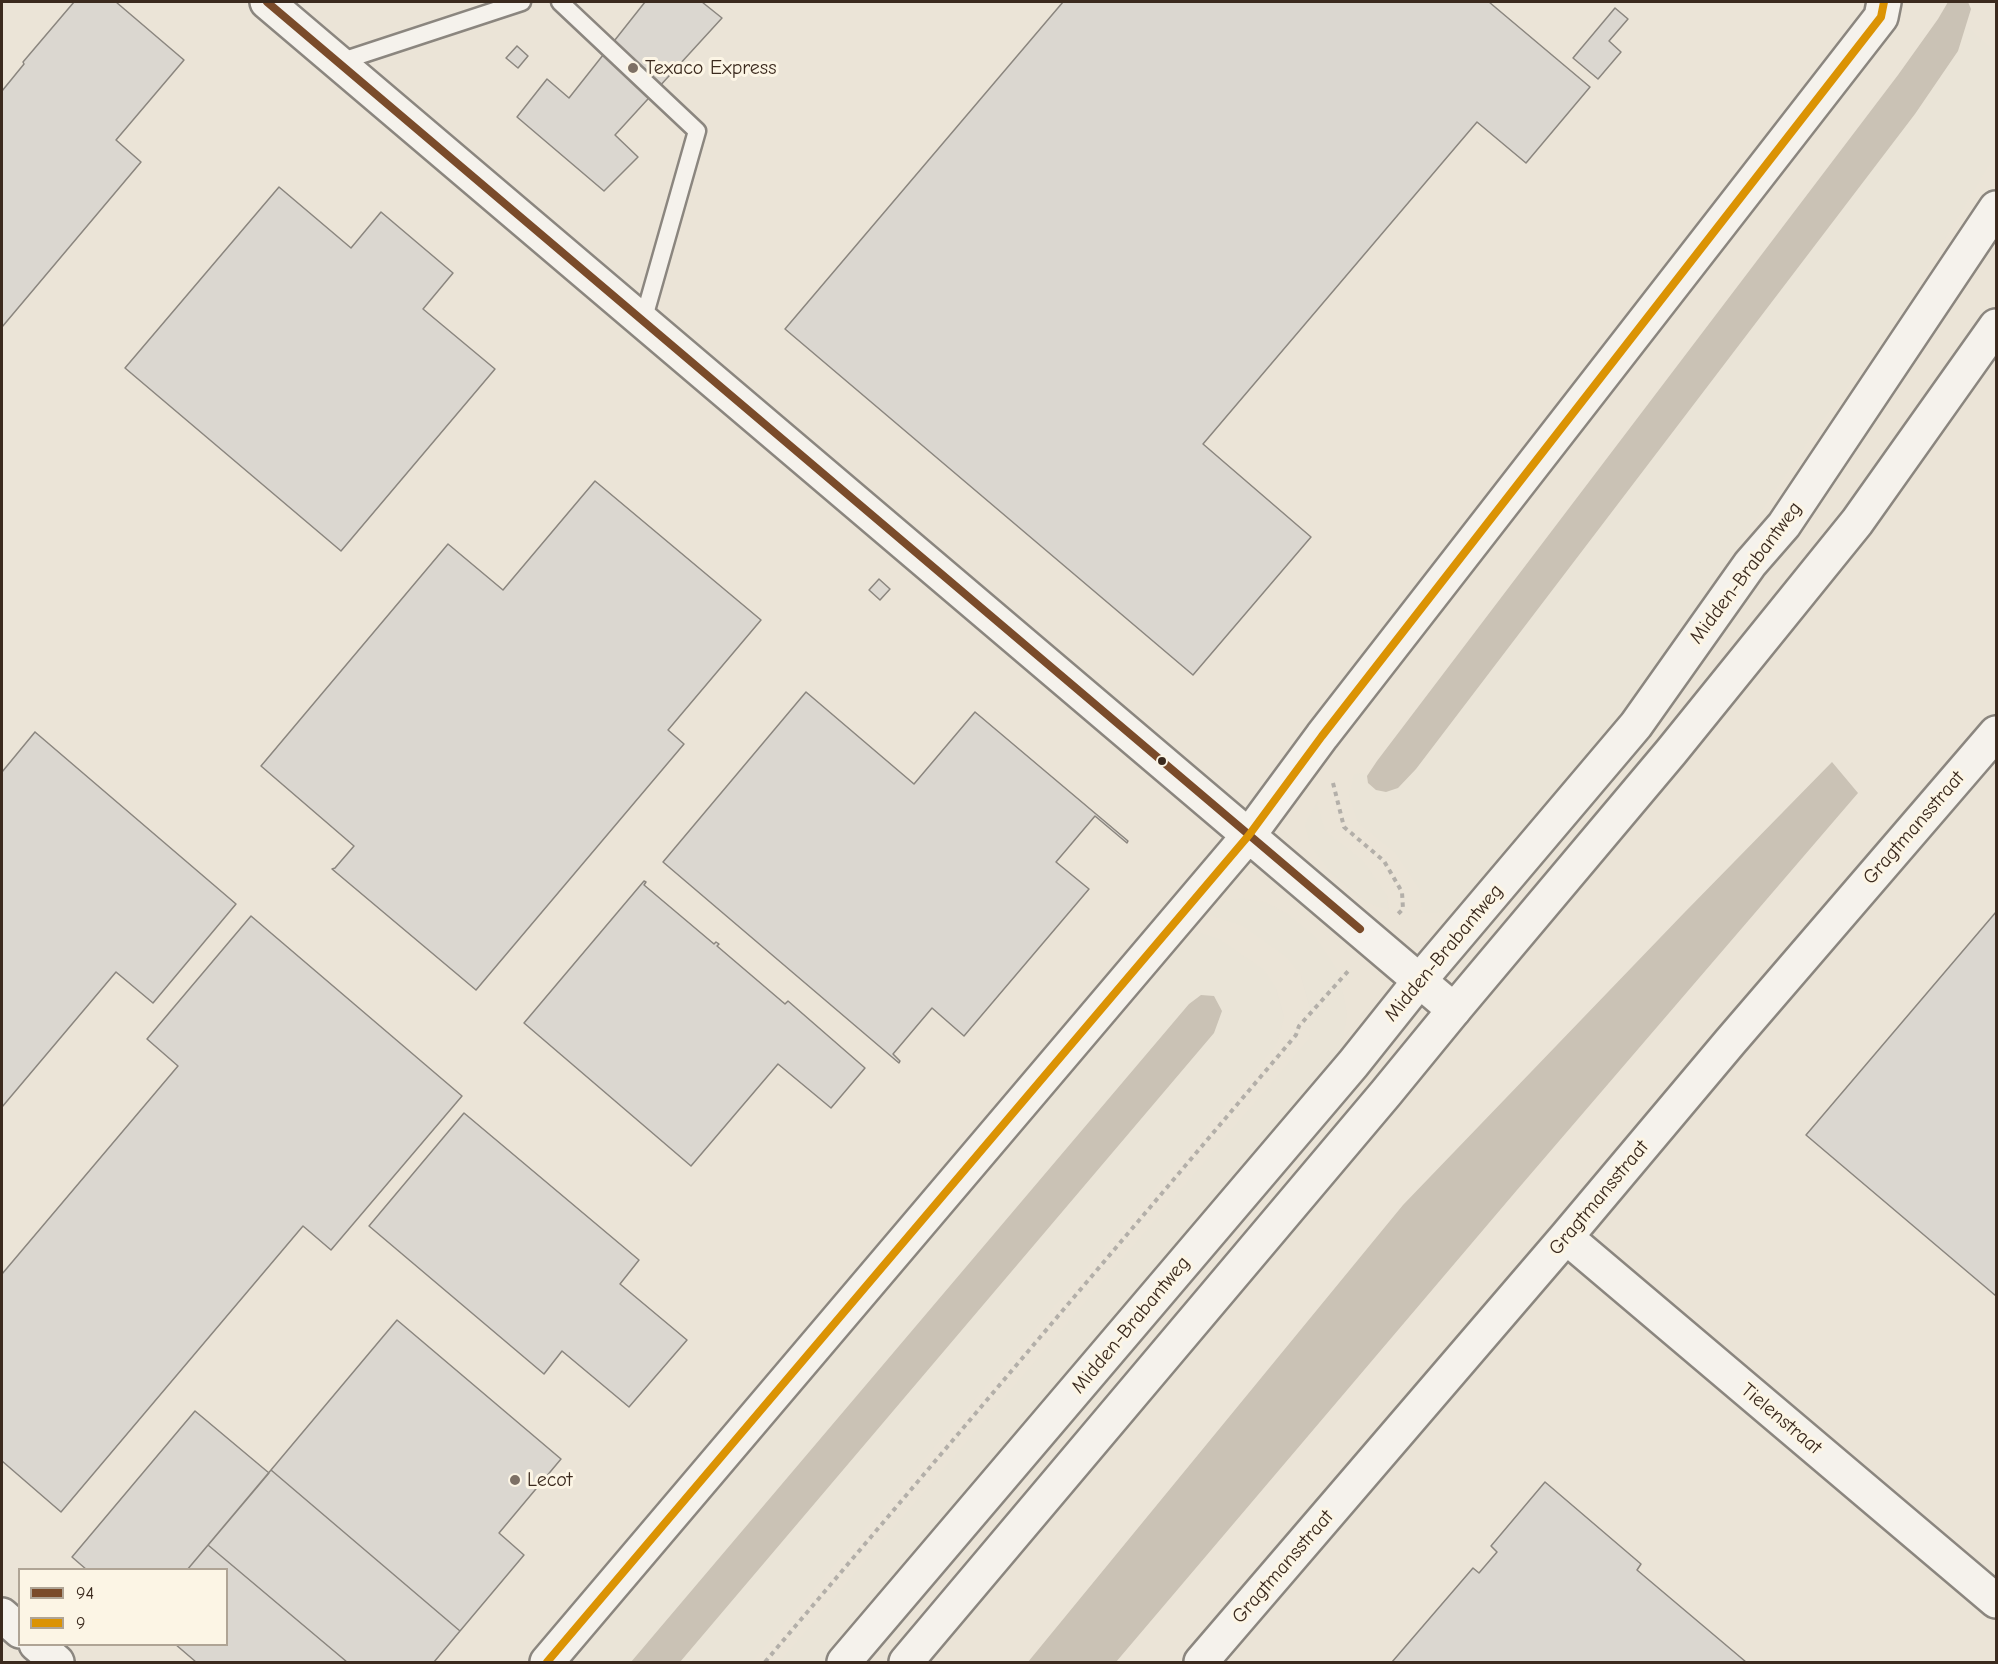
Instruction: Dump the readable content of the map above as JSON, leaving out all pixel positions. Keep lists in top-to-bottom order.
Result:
{
  "streets": {
    "street": ["Midden-Brabantweg", "Gragtmansstraat", "Tielenstraat"]
  },
  "crossings": [
    ["Gragtmansstraat", "Tielenstraat"]
  ],
  "places": ["Texaco Express", "Lecot"],
  "lines": ["transit line 94", "transit line 9"],
  "legend": ["94", "9"]
}
